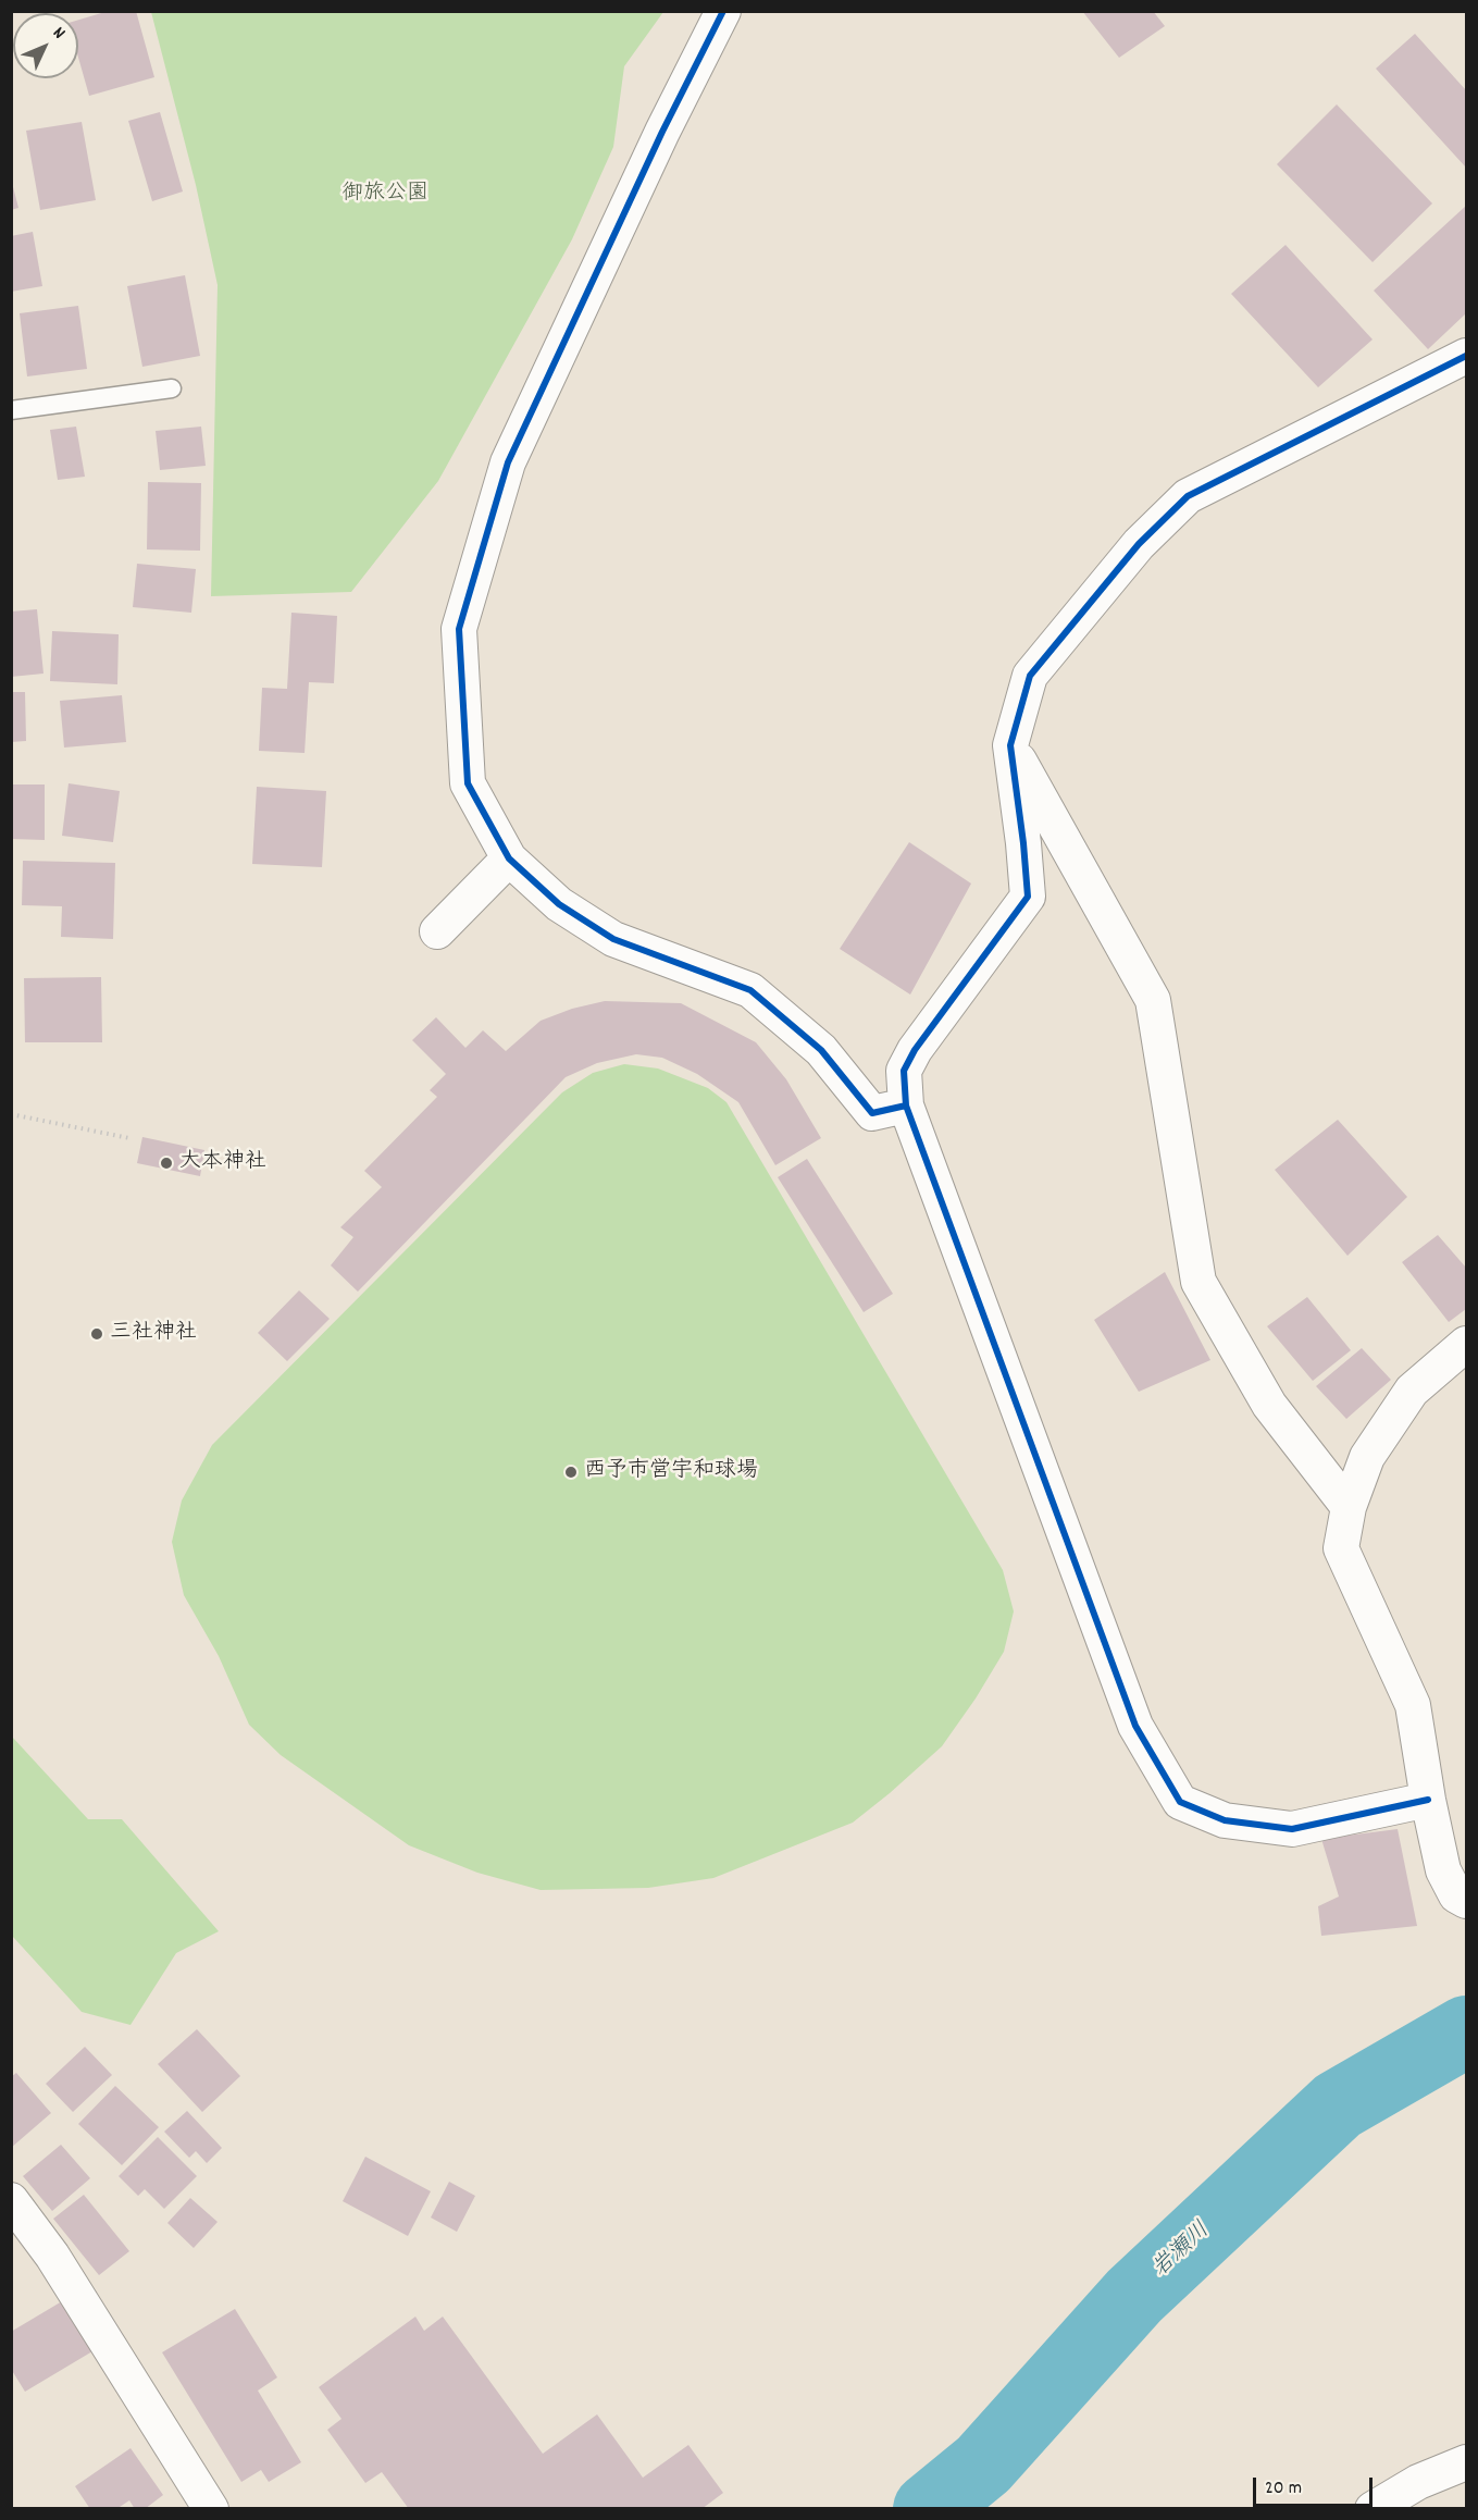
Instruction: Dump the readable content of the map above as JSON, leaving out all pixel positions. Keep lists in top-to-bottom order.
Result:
{
  "water": ["岩瀬川"],
  "parks": ["御旅公園"],
  "places": ["大本神社", "三社神社", "西予市営宇和球場"],
  "scale_bar": "20 m",
  "north": "top right"
}
